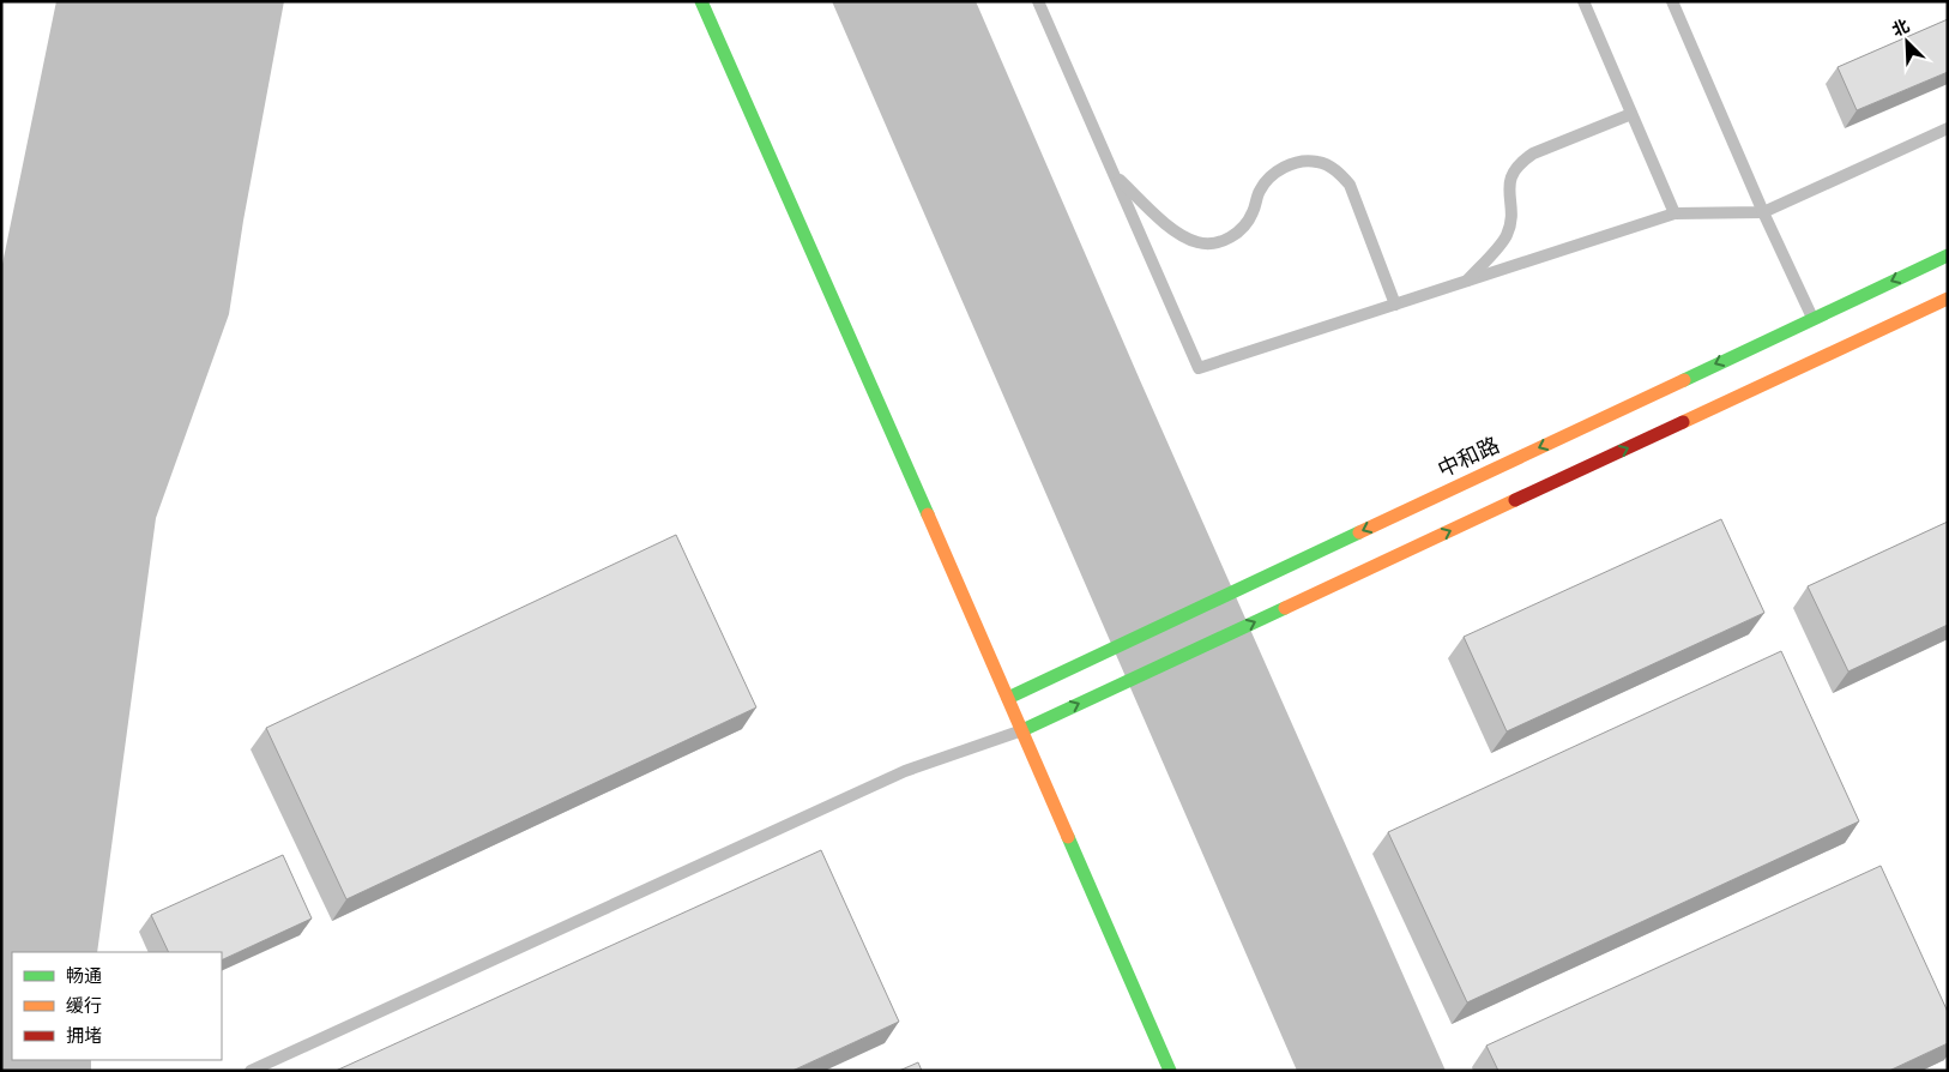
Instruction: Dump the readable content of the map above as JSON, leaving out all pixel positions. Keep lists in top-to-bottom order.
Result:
{
  "streets": {
    "main road": ["中和路"]
  },
  "legend": ["畅通", "缓行", "拥堵"],
  "north": "top left"
}
